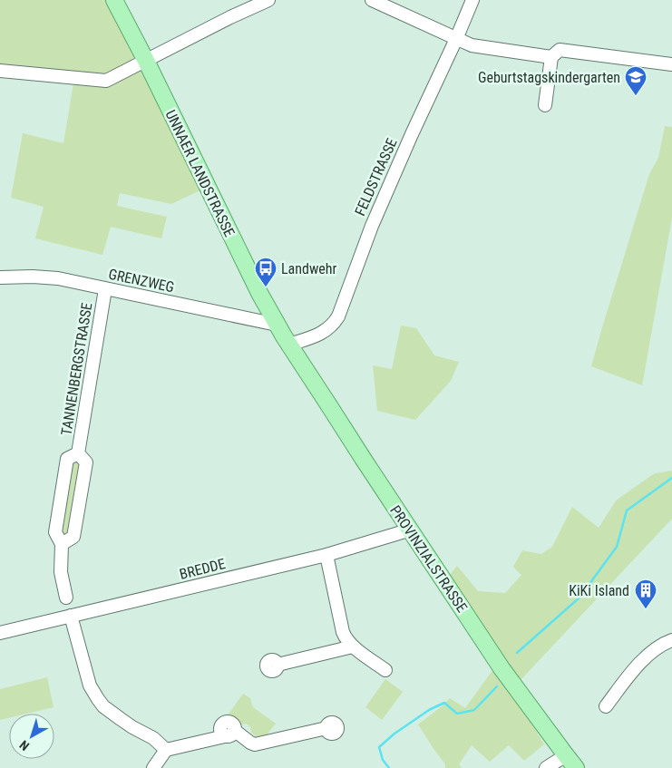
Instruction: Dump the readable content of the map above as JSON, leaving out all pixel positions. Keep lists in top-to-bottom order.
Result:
{
  "streets": {
    "main road": ["UNNAER LANDSTRASSE", "PROVINZIALSTRASSE"],
    "street": [
      "FELDSTRASSE",
      "GRENZWEG",
      "TANNENBERGSTRASSE",
      "BREDDE"
    ]
  },
  "crossings": [
    ["UNNAER LANDSTRASSE", "FELDSTRASSE"],
    ["UNNAER LANDSTRASSE", "GRENZWEG"],
    ["UNNAER LANDSTRASSE", "PROVINZIALSTRASSE"],
    ["FELDSTRASSE", "PROVINZIALSTRASSE"],
    ["GRENZWEG", "TANNENBERGSTRASSE"],
    ["PROVINZIALSTRASSE", "BREDDE"]
  ],
  "places": {
    "school or university": ["Geburtstagskindergarten"],
    "bus stop": ["Landwehr"],
    "building": ["KiKi Island"]
  },
  "north": "bottom left"
}
